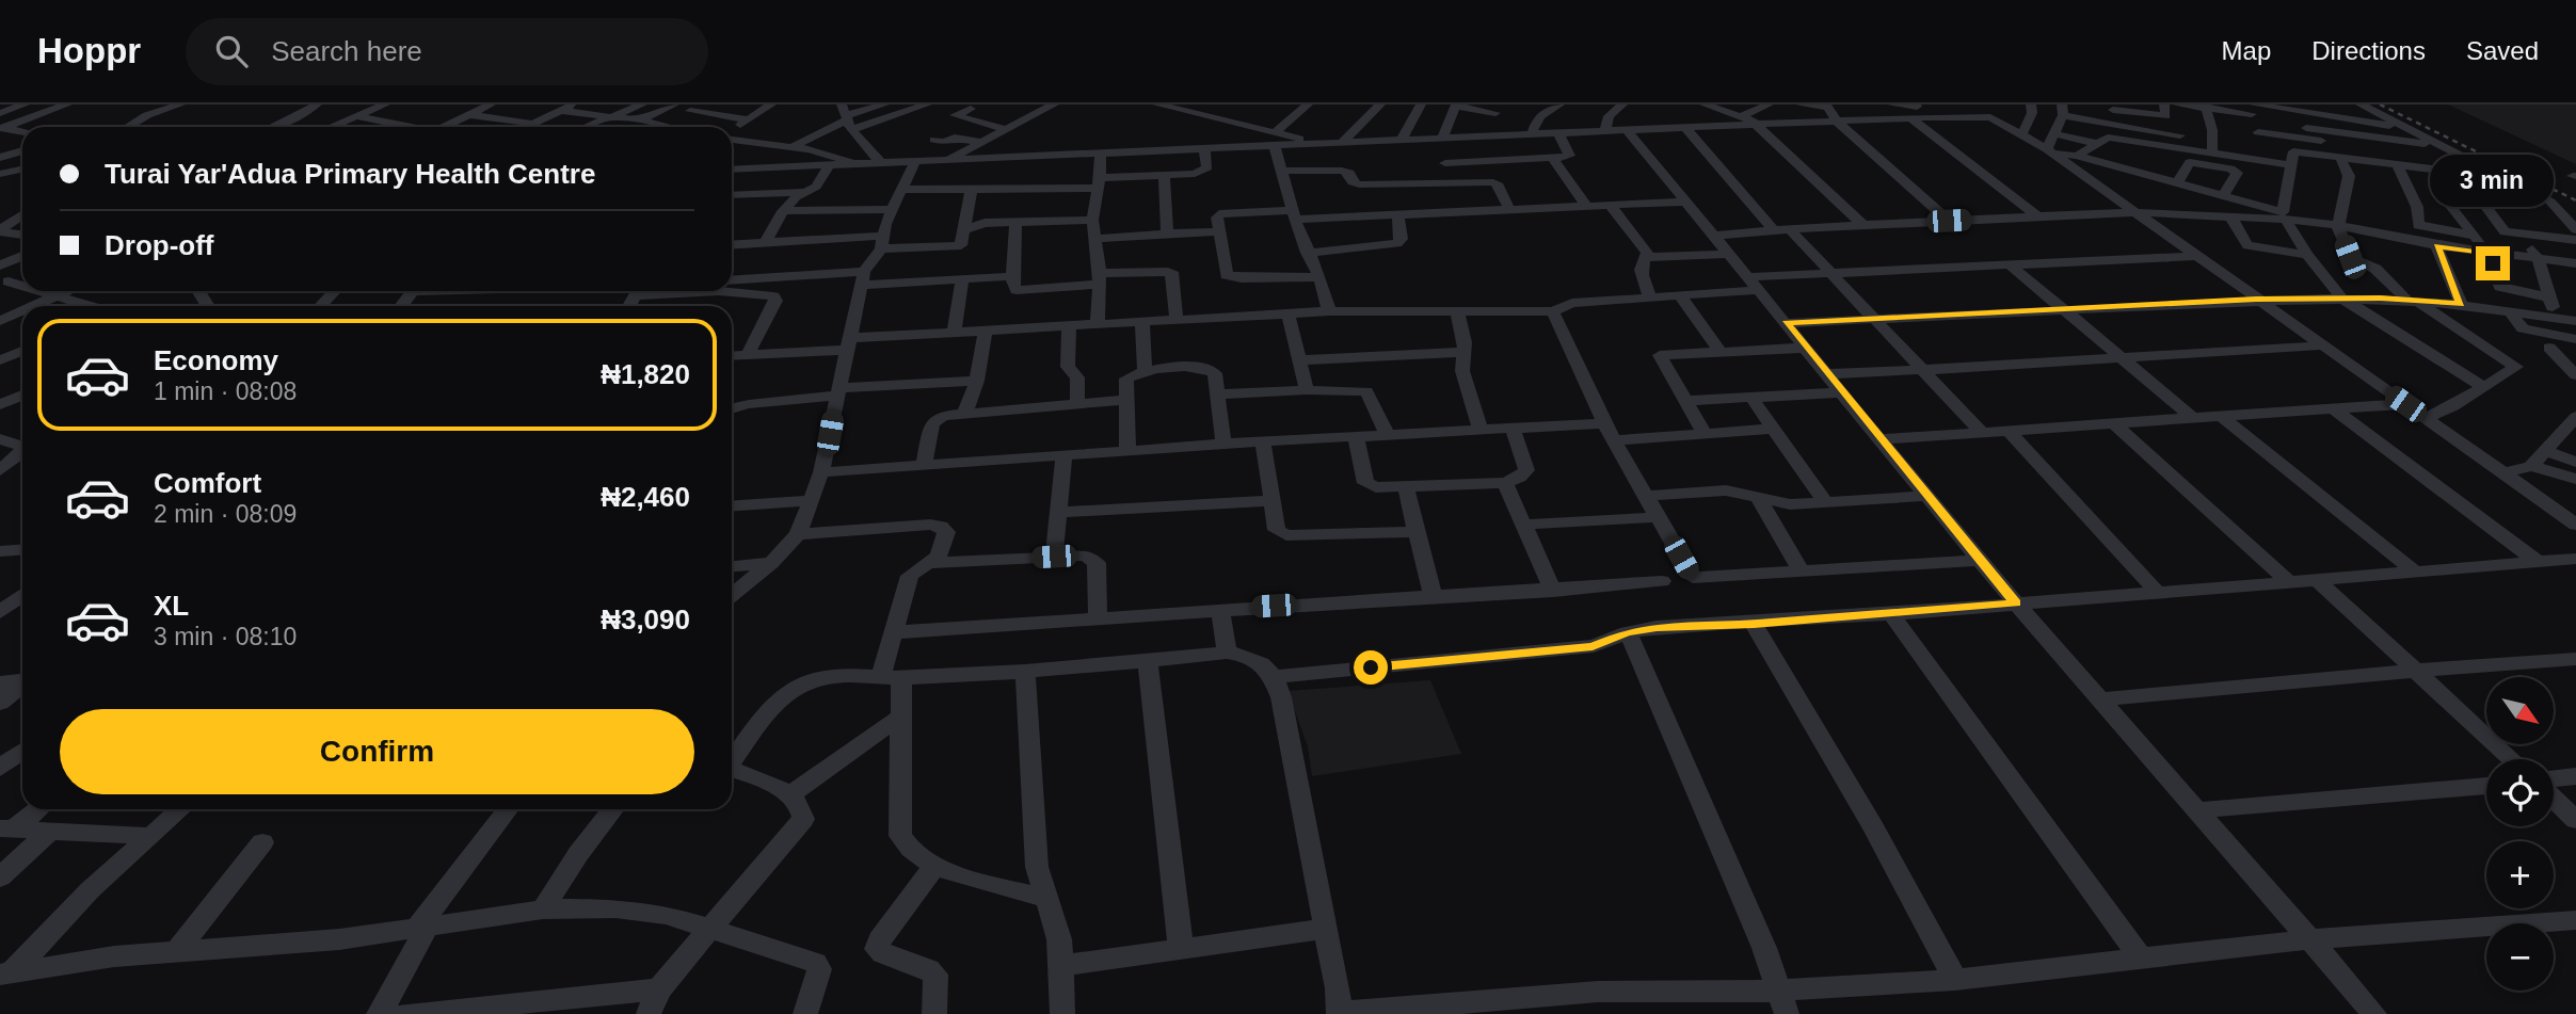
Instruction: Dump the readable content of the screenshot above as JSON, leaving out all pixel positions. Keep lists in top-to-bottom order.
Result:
{
  "north": "bottom right",
  "page": {
    "header": "Hoppr",
    "search": "Search here",
    "nav": ["Map", "Directions", "Saved"],
    "banner": ["Turai Yar'Adua Primary Health Centre", "Drop-off"],
    "bubble": "3 min",
    "list": [
      {
        "name": "Economy",
        "note": "1 min · 08:08",
        "value": "₦1,820"
      },
      {
        "name": "Comfort",
        "note": "2 min · 08:09",
        "value": "₦2,460"
      },
      {
        "name": "XL",
        "note": "3 min · 08:10",
        "value": "₦3,090"
      }
    ],
    "map_buttons": ["+", "−"],
    "buttons": "Confirm"
  }
}
